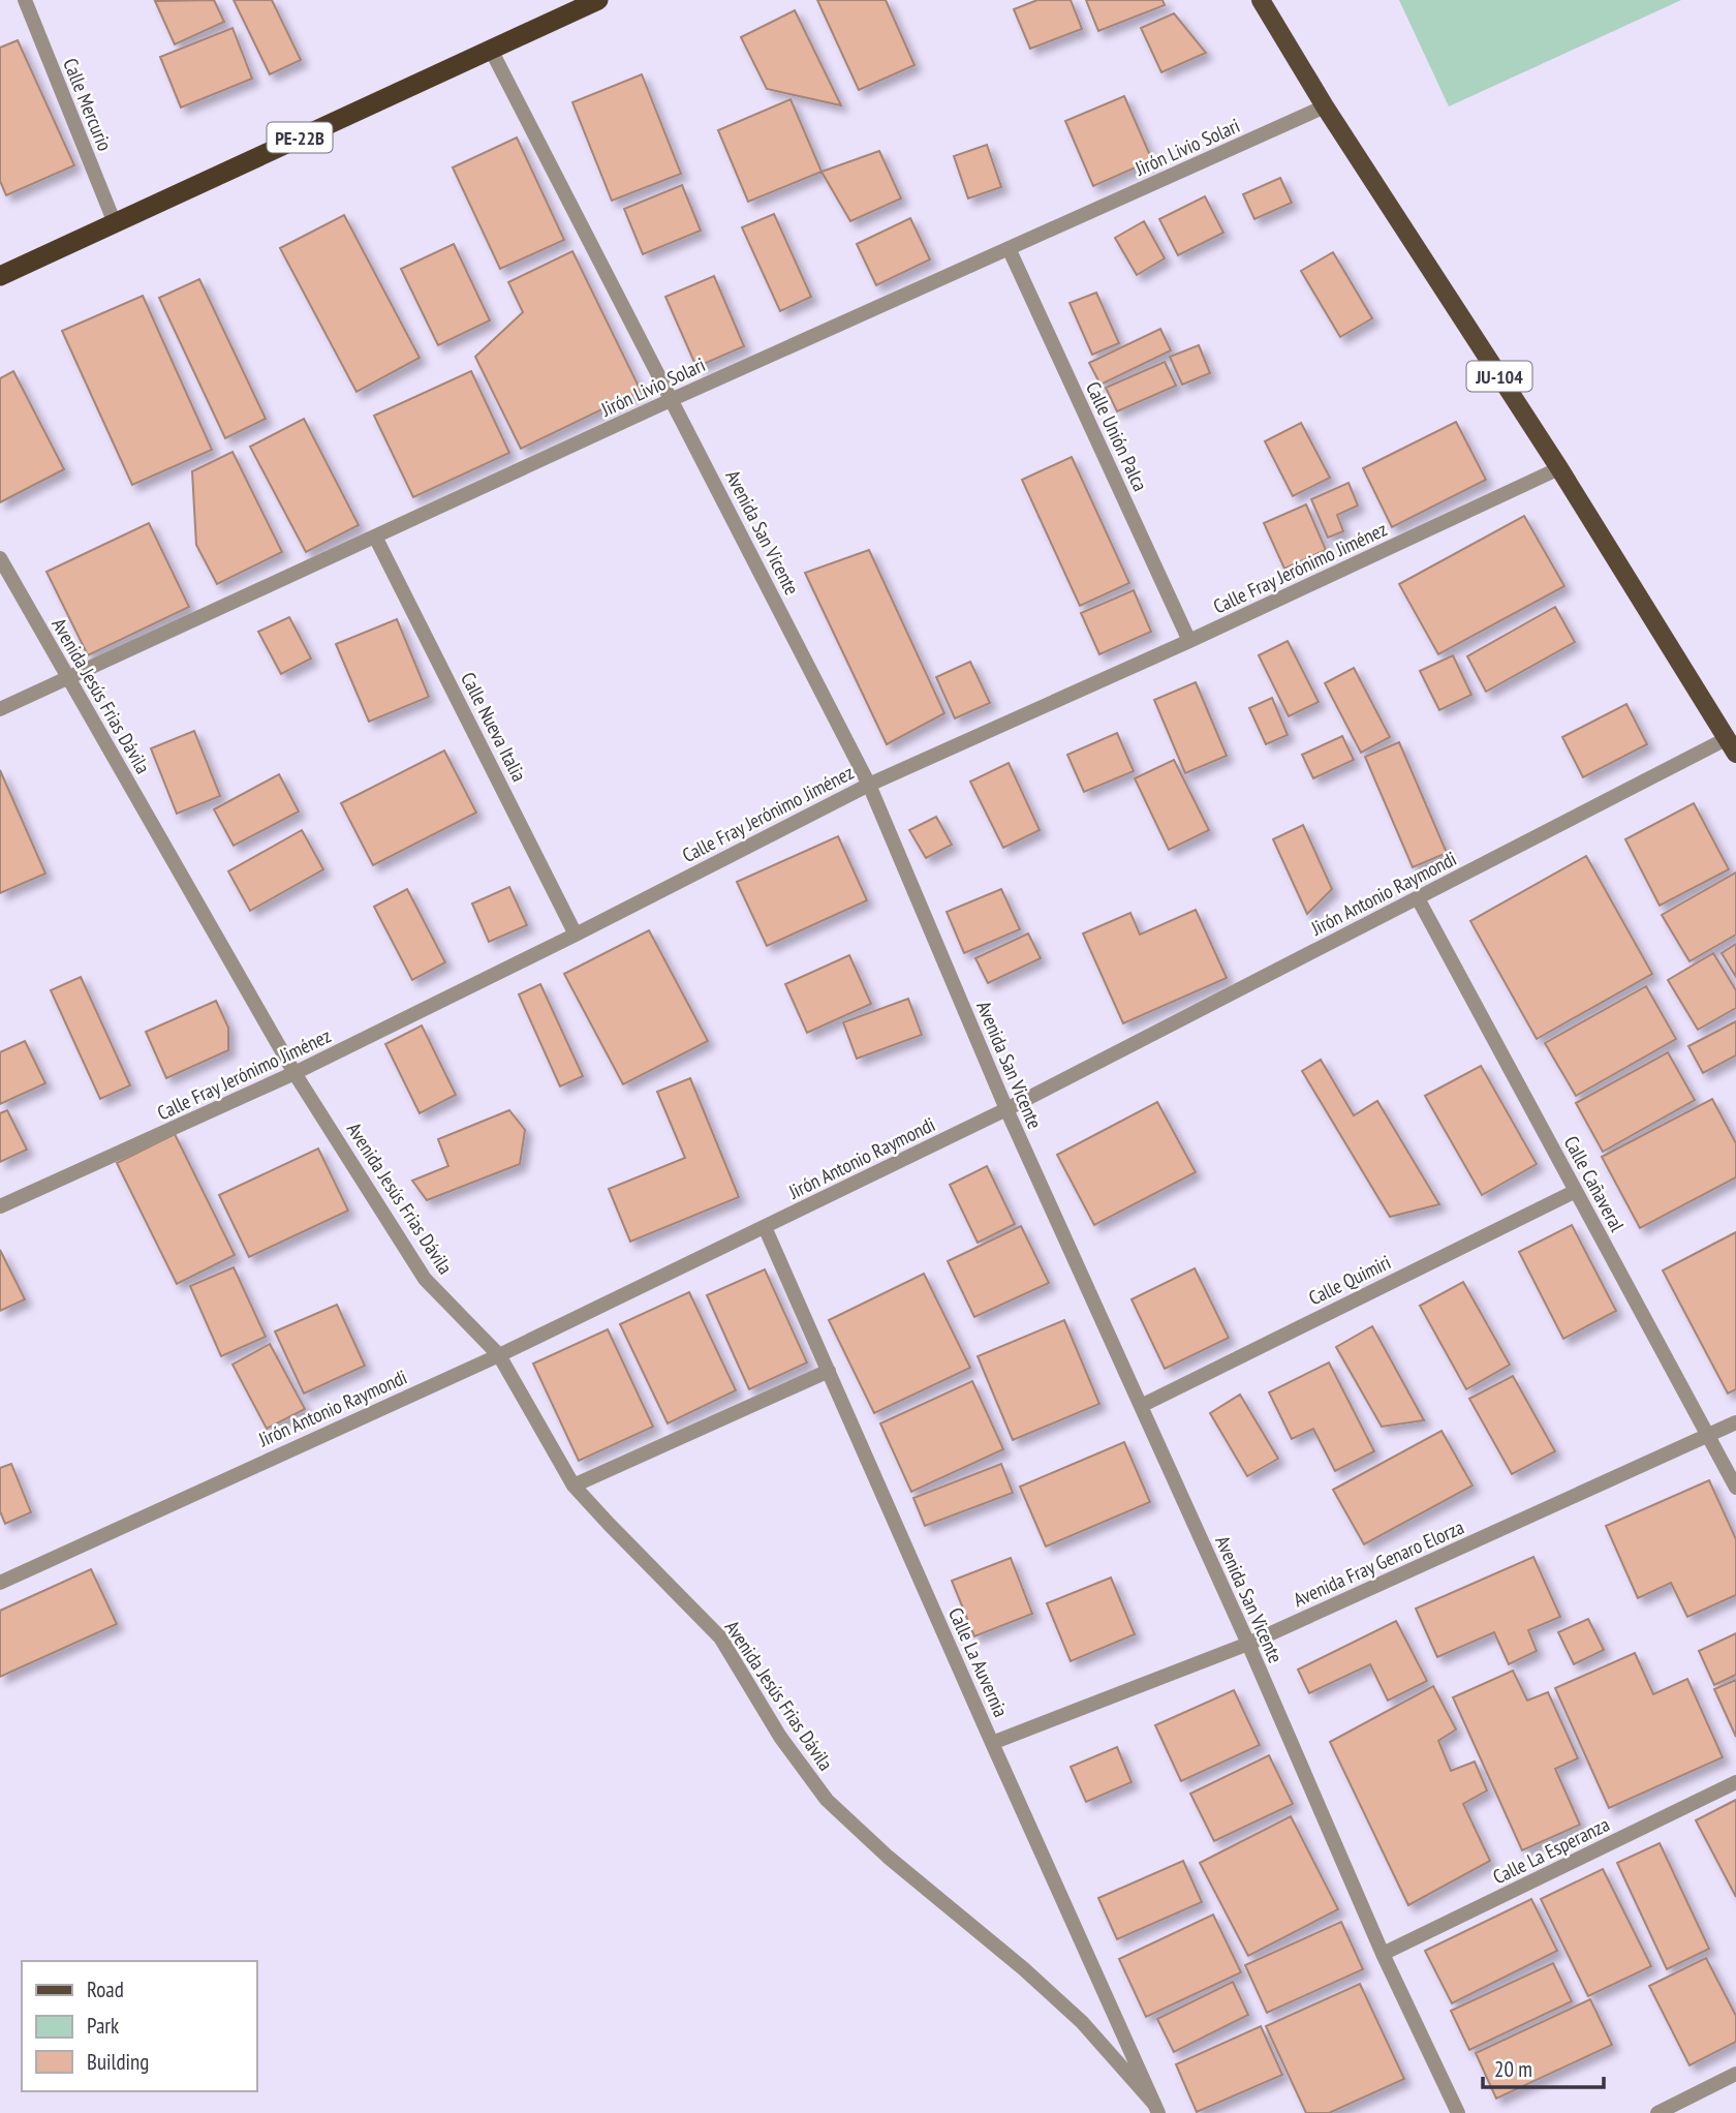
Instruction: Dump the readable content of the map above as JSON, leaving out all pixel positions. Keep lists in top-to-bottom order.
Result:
{
  "streets": {
    "highway": ["PE-22B"],
    "main road": ["JU-104"],
    "street": [
      "Calle Mercurio",
      "Jirón Livio Solari",
      "Calle Unión Palca",
      "Avenida San Vicente",
      "Calle Fray Jerónimo Jiménez",
      "Avenida Jesús Frias Dávila",
      "Calle Nueva Italia",
      "Jirón Antonio Raymondi",
      "Calle Cañaveral",
      "Calle Quimiri",
      "Avenida Fray Genaro Elorza",
      "Calle La Auvernia",
      "Calle La Esperanza"
    ]
  },
  "crossings": [
    ["Calle Mercurio", "PE-22B"],
    ["PE-22B", "Avenida San Vicente"],
    ["Jirón Livio Solari", "JU-104"],
    ["Jirón Livio Solari", "Calle Unión Palca"],
    ["Jirón Livio Solari", "Avenida San Vicente"],
    ["Jirón Livio Solari", "Avenida Jesús Frias Dávila"],
    ["Jirón Livio Solari", "Calle Nueva Italia"],
    ["JU-104", "Calle Fray Jerónimo Jiménez"],
    ["JU-104", "Jirón Antonio Raymondi"],
    ["Calle Unión Palca", "Calle Fray Jerónimo Jiménez"],
    ["Avenida San Vicente", "Calle Fray Jerónimo Jiménez"],
    ["Avenida San Vicente", "Jirón Antonio Raymondi"],
    ["Avenida San Vicente", "Calle Quimiri"],
    ["Avenida San Vicente", "Avenida Fray Genaro Elorza"],
    ["Avenida San Vicente", "Calle La Esperanza"],
    ["Calle Fray Jerónimo Jiménez", "Avenida Jesús Frias Dávila"],
    ["Calle Fray Jerónimo Jiménez", "Calle Nueva Italia"],
    ["Avenida Jesús Frias Dávila", "Jirón Antonio Raymondi"],
    ["Avenida Jesús Frias Dávila", "Calle La Auvernia"],
    ["Jirón Antonio Raymondi", "Calle Cañaveral"],
    ["Jirón Antonio Raymondi", "Calle La Auvernia"],
    ["Calle Cañaveral", "Calle Quimiri"],
    ["Calle Cañaveral", "Avenida Fray Genaro Elorza"],
    ["Avenida Fray Genaro Elorza", "Calle La Auvernia"]
  ],
  "legend": ["Road", "Park", "Building"],
  "scale_bar": "20 m"
}
